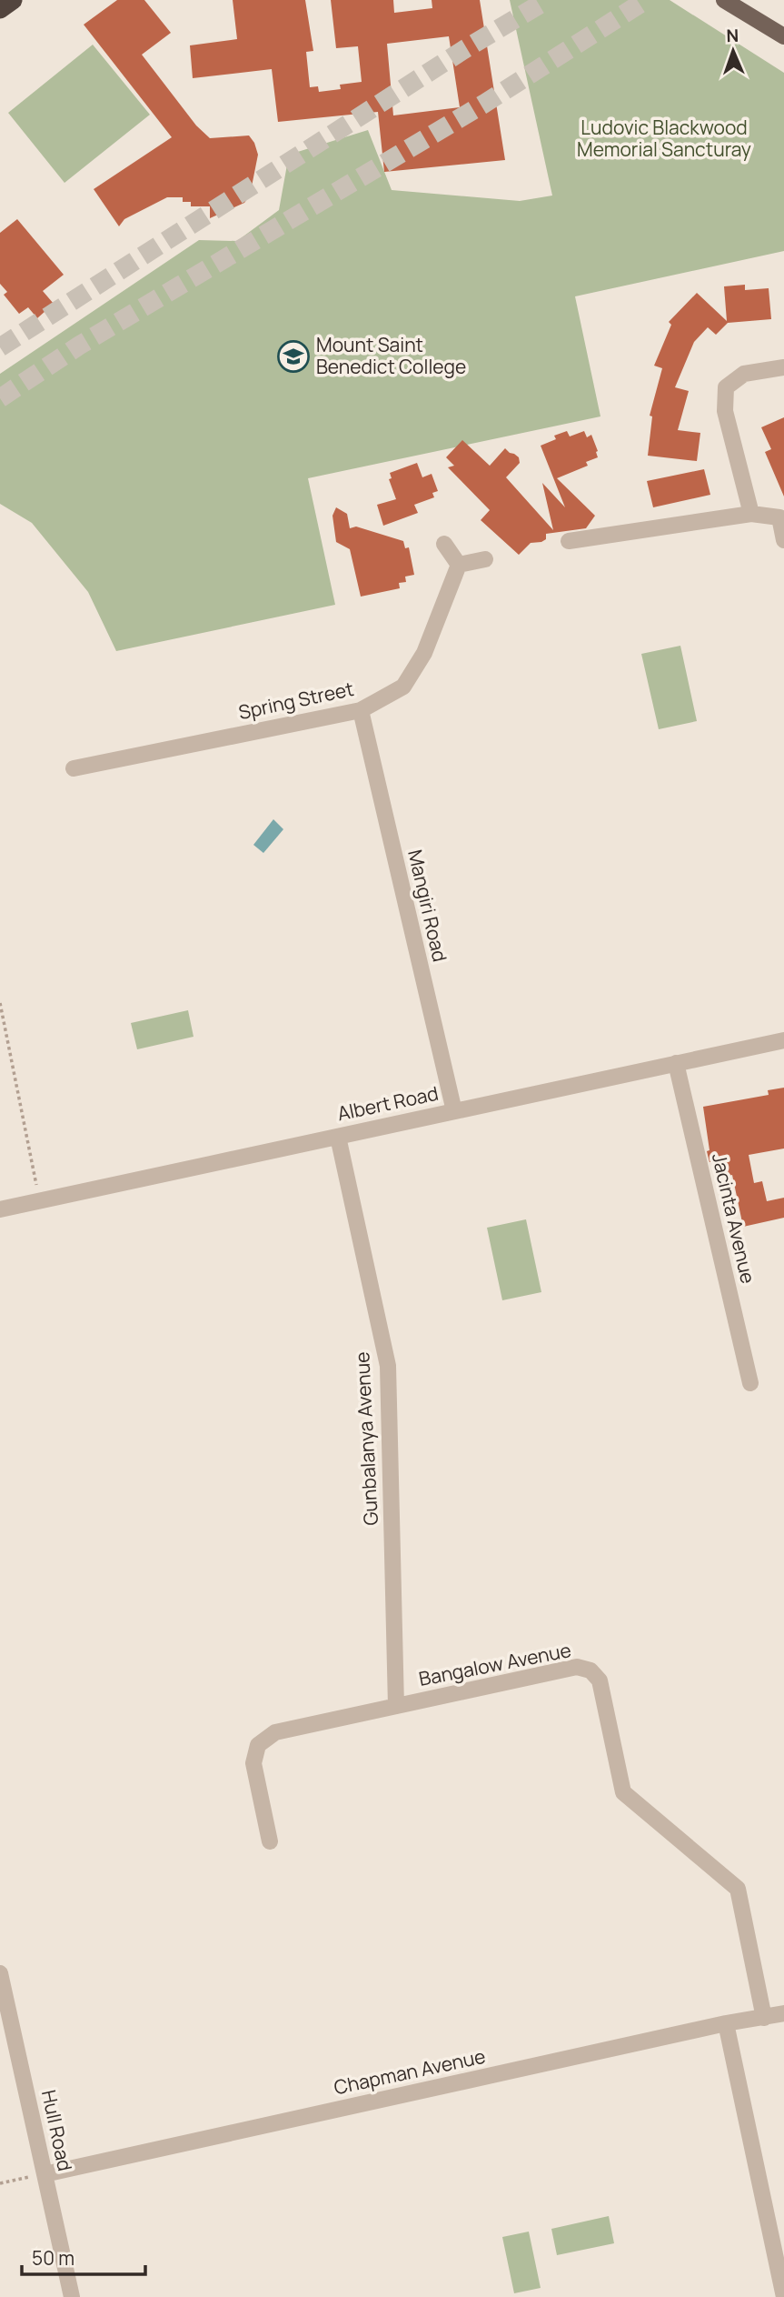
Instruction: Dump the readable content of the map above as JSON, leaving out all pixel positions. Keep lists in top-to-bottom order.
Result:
{
  "streets": {
    "street": [
      "Spring Street",
      "Mangiri Road",
      "Albert Road",
      "Jacinta Avenue",
      "Gunbalanya Avenue",
      "Bangalow Avenue",
      "Chapman Avenue",
      "Hull Road"
    ]
  },
  "crossings": [
    ["Spring Street", "Mangiri Road"],
    ["Mangiri Road", "Albert Road"],
    ["Albert Road", "Jacinta Avenue"],
    ["Albert Road", "Gunbalanya Avenue"],
    ["Gunbalanya Avenue", "Bangalow Avenue"],
    ["Bangalow Avenue", "Chapman Avenue"],
    ["Chapman Avenue", "Hull Road"]
  ],
  "parks": ["Ludovic Blackwood Memorial Sancturay"],
  "places": {
    "school or university": ["Mount Saint Benedict College"]
  },
  "scale_bar": "50 m",
  "north": "top"
}
